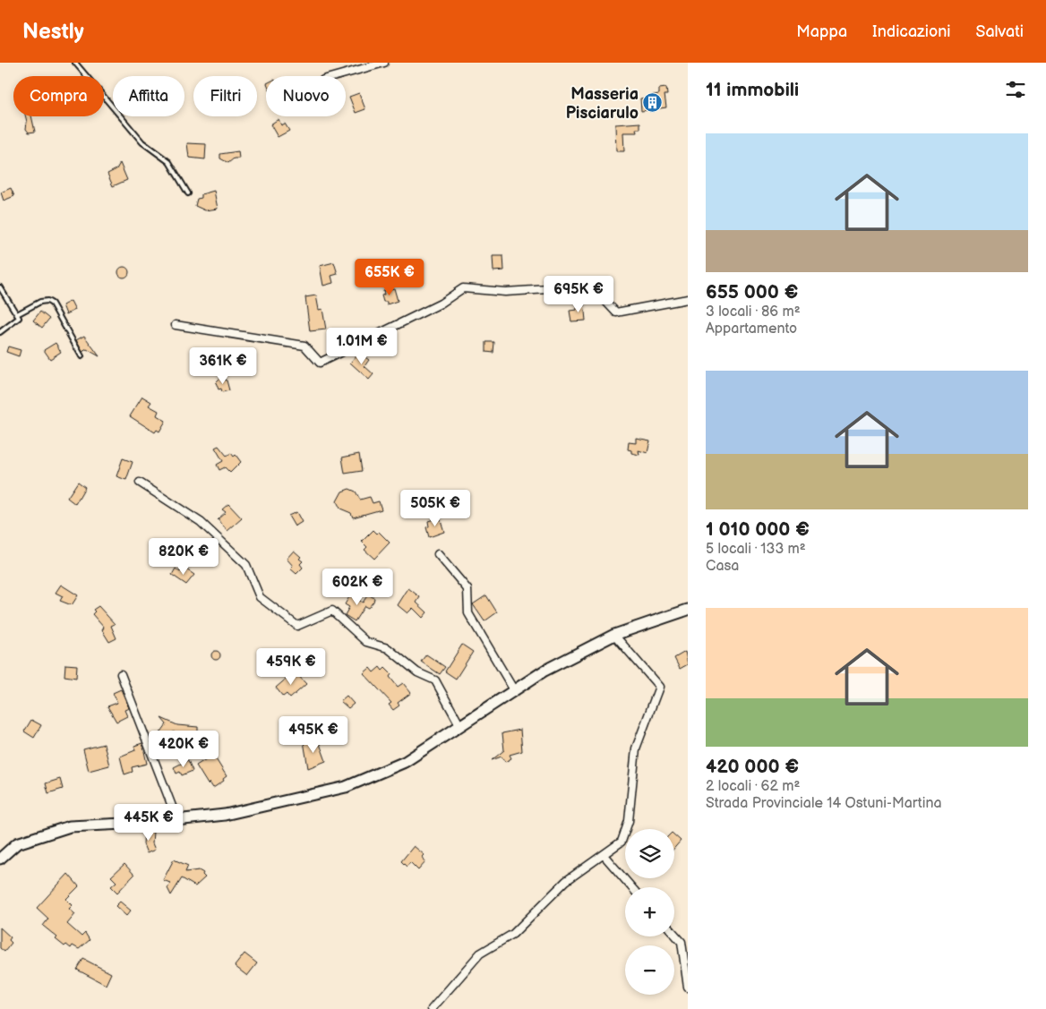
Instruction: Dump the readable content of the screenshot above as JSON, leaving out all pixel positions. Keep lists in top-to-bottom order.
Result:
{
  "places": {
    "building": ["Masseria Pisciarulo"]
  },
  "page": {
    "header": "Nestly",
    "nav": ["Mappa", "Indicazioni", "Salvati"],
    "heading": "11 immobili",
    "chip": [
      "Compra",
      "Affitta",
      "Filtri",
      "Nuovo"
    ],
    "list": [
      {
        "name": "655 000 €",
        "note": "3 locali · 86 m² · Appartamento"
      },
      {
        "name": "1 010 000 €",
        "note": "5 locali · 133 m² · Casa"
      },
      {
        "name": "420 000 €",
        "note": "2 locali · 62 m² · Strada Provinciale 14 Ostuni-Martina"
      }
    ],
    "price": [
      "655K €",
      "695K €",
      "1.01M €",
      "361K €",
      "505K €",
      "820K €",
      "602K €",
      "459K €",
      "495K €",
      "420K €",
      "445K €"
    ],
    "map_buttons": ["+", "−"]
  }
}
